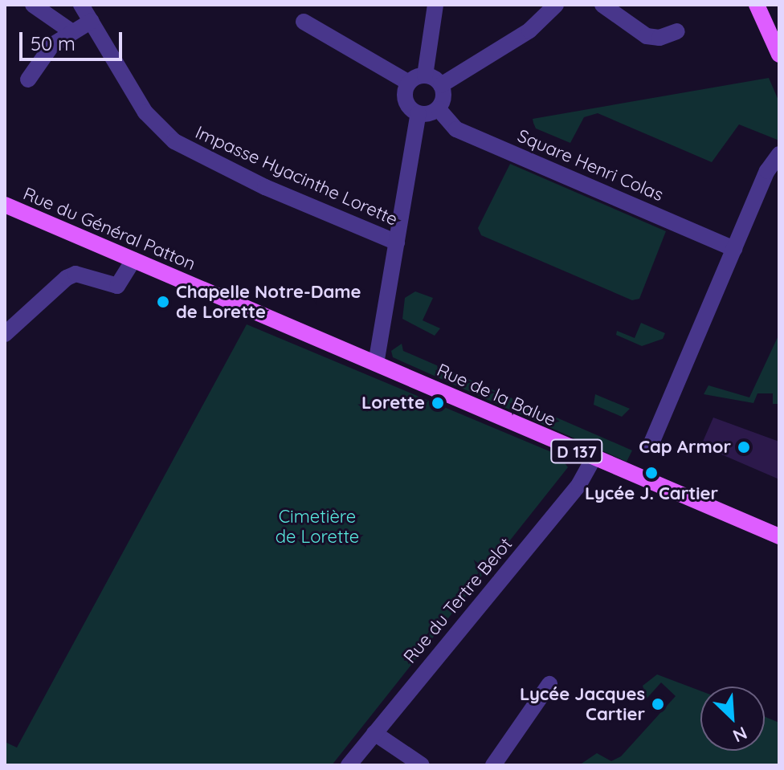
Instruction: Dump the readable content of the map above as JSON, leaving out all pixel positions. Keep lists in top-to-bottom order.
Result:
{
  "streets": {
    "main road": ["Rue du Général Patton", "Rue de la Balue", "D 137"],
    "street": ["Square Henri Colas", "Impasse Hyacinthe Lorette", "Rue du Tertre Belot"]
  },
  "crossings": [
    ["Rue du Général Patton", "Rue de la Balue"],
    ["Rue de la Balue", "Rue du Tertre Belot"]
  ],
  "parks": ["Cimetière de Lorette"],
  "places": [
    "Chapelle Notre-Dame de Lorette",
    "Lorette",
    "Cap Armor",
    "Lycée J. Cartier",
    "Lycée Jacques Cartier"
  ],
  "scale_bar": "50 m",
  "north": "bottom right"
}
